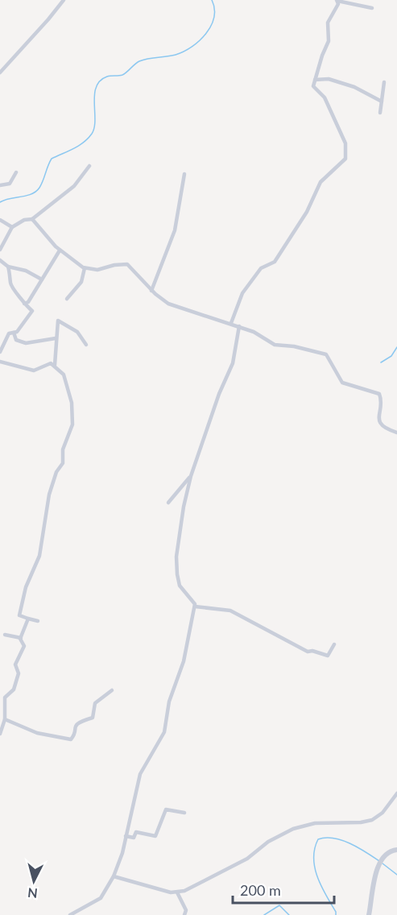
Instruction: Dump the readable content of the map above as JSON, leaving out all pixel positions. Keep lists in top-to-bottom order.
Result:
{
  "scale_bar": "200 m",
  "north": "bottom"
}
